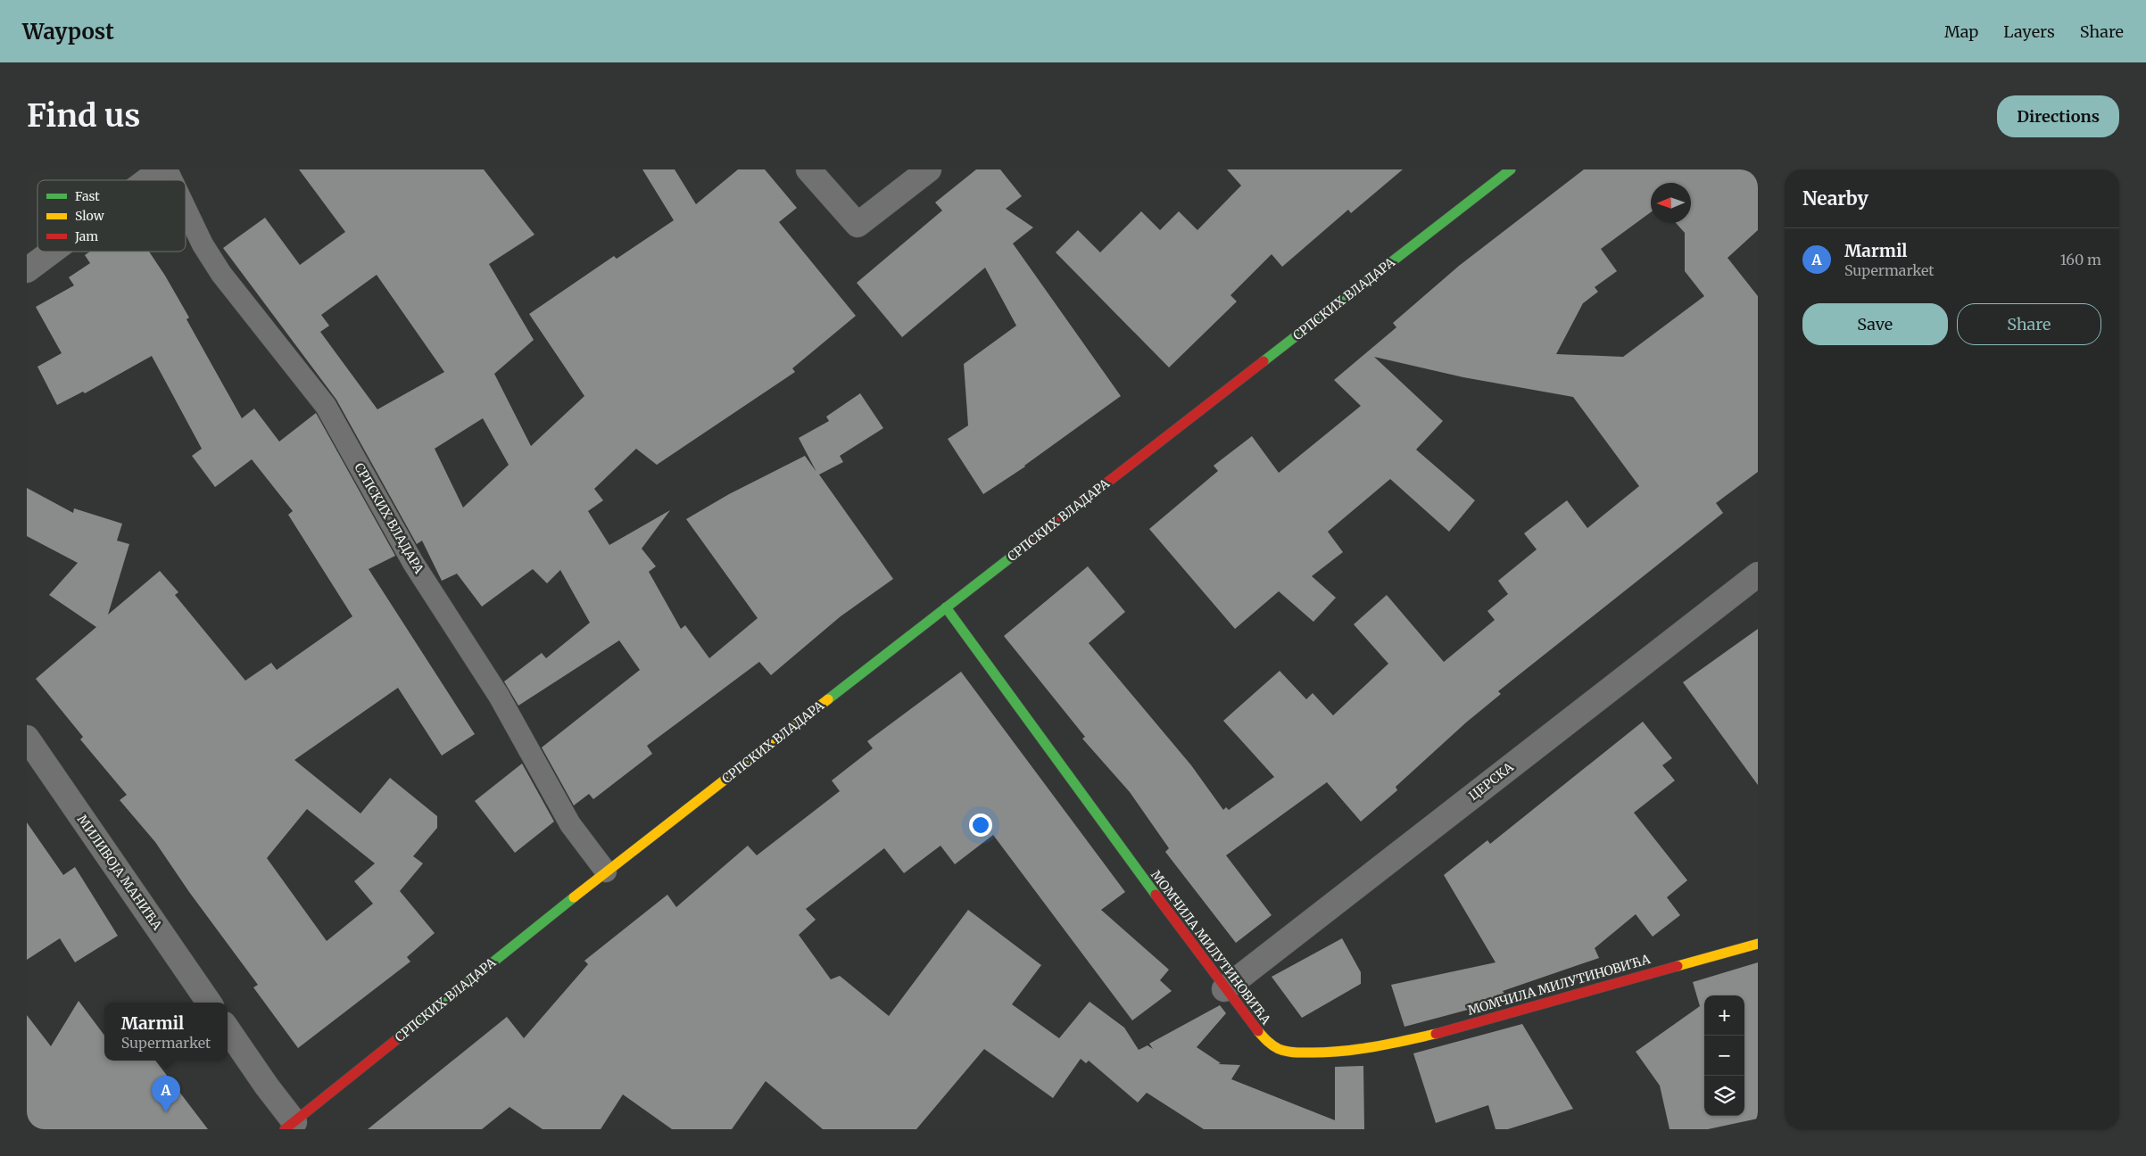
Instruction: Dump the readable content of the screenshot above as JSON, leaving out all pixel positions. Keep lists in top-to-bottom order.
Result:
{
  "streets": {
    "main road": ["СРПСКИХ ВЛАДАРА", "МОМЧИЛА МИЛУТИНОВИЋА"],
    "street": ["ЦЕРСКА", "МИЛИВОЈА МАНИЋА"]
  },
  "crossings": [
    ["СРПСКИХ ВЛАДАРА", "МОМЧИЛА МИЛУТИНОВИЋА"],
    ["ЦЕРСКА", "МОМЧИЛА МИЛУТИНОВИЋА"]
  ],
  "legend": ["Fast", "Slow", "Jam"],
  "north": "left",
  "page": {
    "header": "Waypost",
    "nav": ["Map", "Layers", "Share"],
    "buttons": [
      "Directions",
      ["Save", "Share"]
    ],
    "title": "Find us",
    "heading": "Nearby",
    "list": [
      {
        "mark": "A",
        "name": "Marmil",
        "note": "Supermarket",
        "value": "160 m"
      }
    ],
    "map_buttons": ["+", "−"],
    "popup": ["Marmil", "Supermarket"],
    "pins": "A"
  }
}
